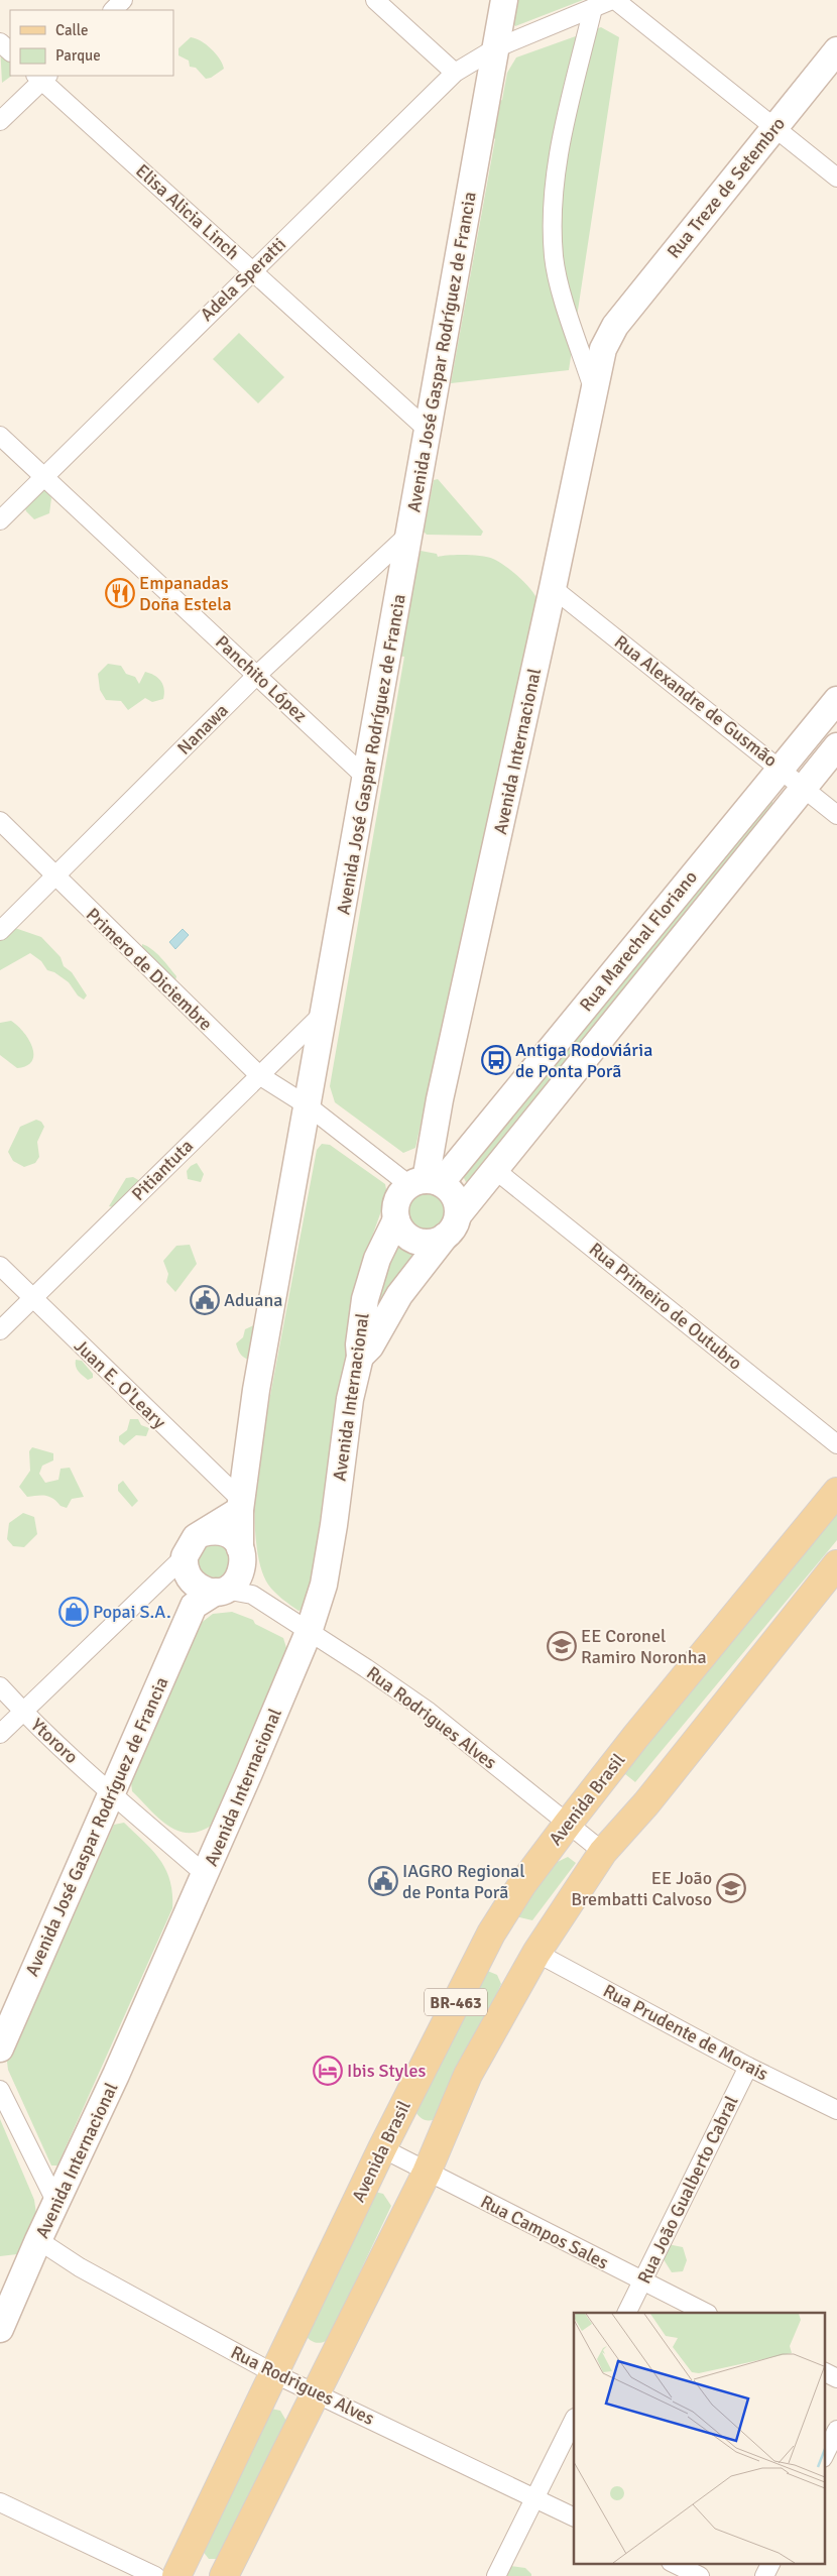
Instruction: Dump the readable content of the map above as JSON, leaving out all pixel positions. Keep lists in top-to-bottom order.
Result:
{
  "streets": {
    "main road": [
      "Rua Treze de Setembro",
      "Avenida José Gaspar Rodríguez de Francia",
      "Avenida Internacional",
      "Rua Marechal Floriano",
      "Avenida Brasil",
      "BR-463"
    ],
    "street": [
      "Elisa Alicia Linch",
      "Adela Speratti",
      "Panchito López",
      "Rua Alexandre de Gusmão",
      "Nanawa",
      "Primero de Diciembre",
      "Pitiantuta",
      "Rua Primeiro de Outubro",
      "Juan E. O'Leary",
      "Rua Rodrigues Alves",
      "Ytororo",
      "Rua Prudente de Morais",
      "Rua João Gualberto Cabral",
      "Rua Campos Sales"
    ]
  },
  "crossings": [
    ["Rua Treze de Setembro", "Avenida Internacional"],
    ["Elisa Alicia Linch", "Adela Speratti"],
    ["Elisa Alicia Linch", "Avenida José Gaspar Rodríguez de Francia"],
    ["Adela Speratti", "Avenida José Gaspar Rodríguez de Francia"],
    ["Adela Speratti", "Panchito López"],
    ["Avenida José Gaspar Rodríguez de Francia", "Panchito López"],
    ["Avenida José Gaspar Rodríguez de Francia", "Nanawa"],
    ["Avenida José Gaspar Rodríguez de Francia", "Primero de Diciembre"],
    ["Avenida José Gaspar Rodríguez de Francia", "Pitiantuta"],
    ["Avenida José Gaspar Rodríguez de Francia", "Juan E. O'Leary"],
    ["Avenida José Gaspar Rodríguez de Francia", "Ytororo"],
    ["Panchito López", "Nanawa"],
    ["Rua Alexandre de Gusmão", "Avenida Internacional"],
    ["Rua Alexandre de Gusmão", "Rua Marechal Floriano"],
    ["Nanawa", "Primero de Diciembre"],
    ["Avenida Internacional", "Rua Marechal Floriano"],
    ["Avenida Internacional", "Primero de Diciembre"],
    ["Avenida Internacional", "Rua Rodrigues Alves"],
    ["Avenida Internacional", "Ytororo"],
    ["Rua Marechal Floriano", "Primero de Diciembre"],
    ["Rua Marechal Floriano", "Rua Primeiro de Outubro"],
    ["Primero de Diciembre", "Pitiantuta"],
    ["Pitiantuta", "Juan E. O'Leary"],
    ["Rua Rodrigues Alves", "Avenida Brasil"],
    ["Rua Rodrigues Alves", "BR-463"],
    ["Avenida Brasil", "Rua Campos Sales"],
    ["BR-463", "Rua Prudente de Morais"],
    ["BR-463", "Rua Campos Sales"],
    ["Rua Prudente de Morais", "Rua João Gualberto Cabral"],
    ["Rua João Gualberto Cabral", "Rua Campos Sales"]
  ],
  "places": {
    "restaurant": ["Empanadas Doña Estela"],
    "bus stop": ["Antiga Rodoviária de Ponta Porã"],
    "public building": ["Aduana", "IAGRO Regional de Ponta Porã"],
    "shop": ["Popai S.A."],
    "school or university": ["EE Coronel Ramiro Noronha", "EE João Brembatti Calvoso"],
    "hotel": ["Ibis Styles"]
  },
  "legend": ["Calle", "Parque"]
}
